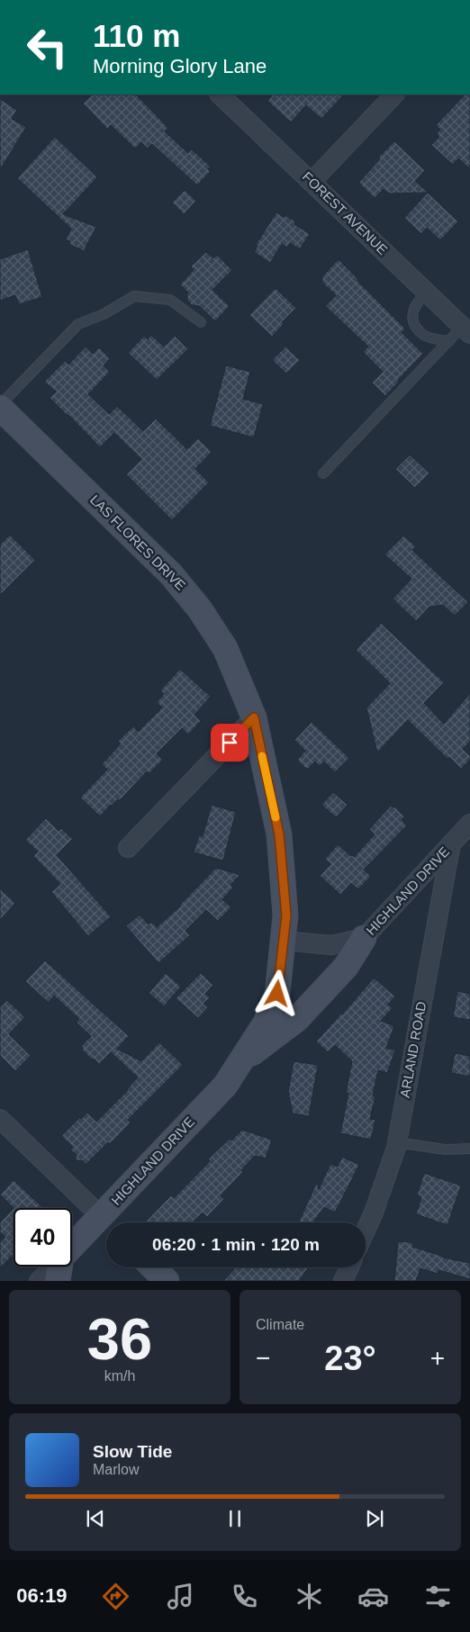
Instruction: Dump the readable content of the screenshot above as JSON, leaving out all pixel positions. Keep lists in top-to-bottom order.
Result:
{
  "streets": {
    "street": [
      "FOREST AVENUE",
      "LAS FLORES DRIVE",
      "HIGHLAND DRIVE",
      "ARLAND ROAD"
    ]
  },
  "crossings": [
    ["LAS FLORES DRIVE", "HIGHLAND DRIVE"],
    ["HIGHLAND DRIVE", "ARLAND ROAD"]
  ],
  "page": {
    "turn": ["110 m", "Morning Glory Lane"],
    "limit": "40",
    "trip": "06:20 · 1 min · 120 m",
    "tile": [
      ["36", "km/h"],
      "Climate"
    ],
    "heat": ["−", "23°", "+"],
    "song": ["Slow Tide", "Marlow"],
    "tabs": "06:19"
  }
}
